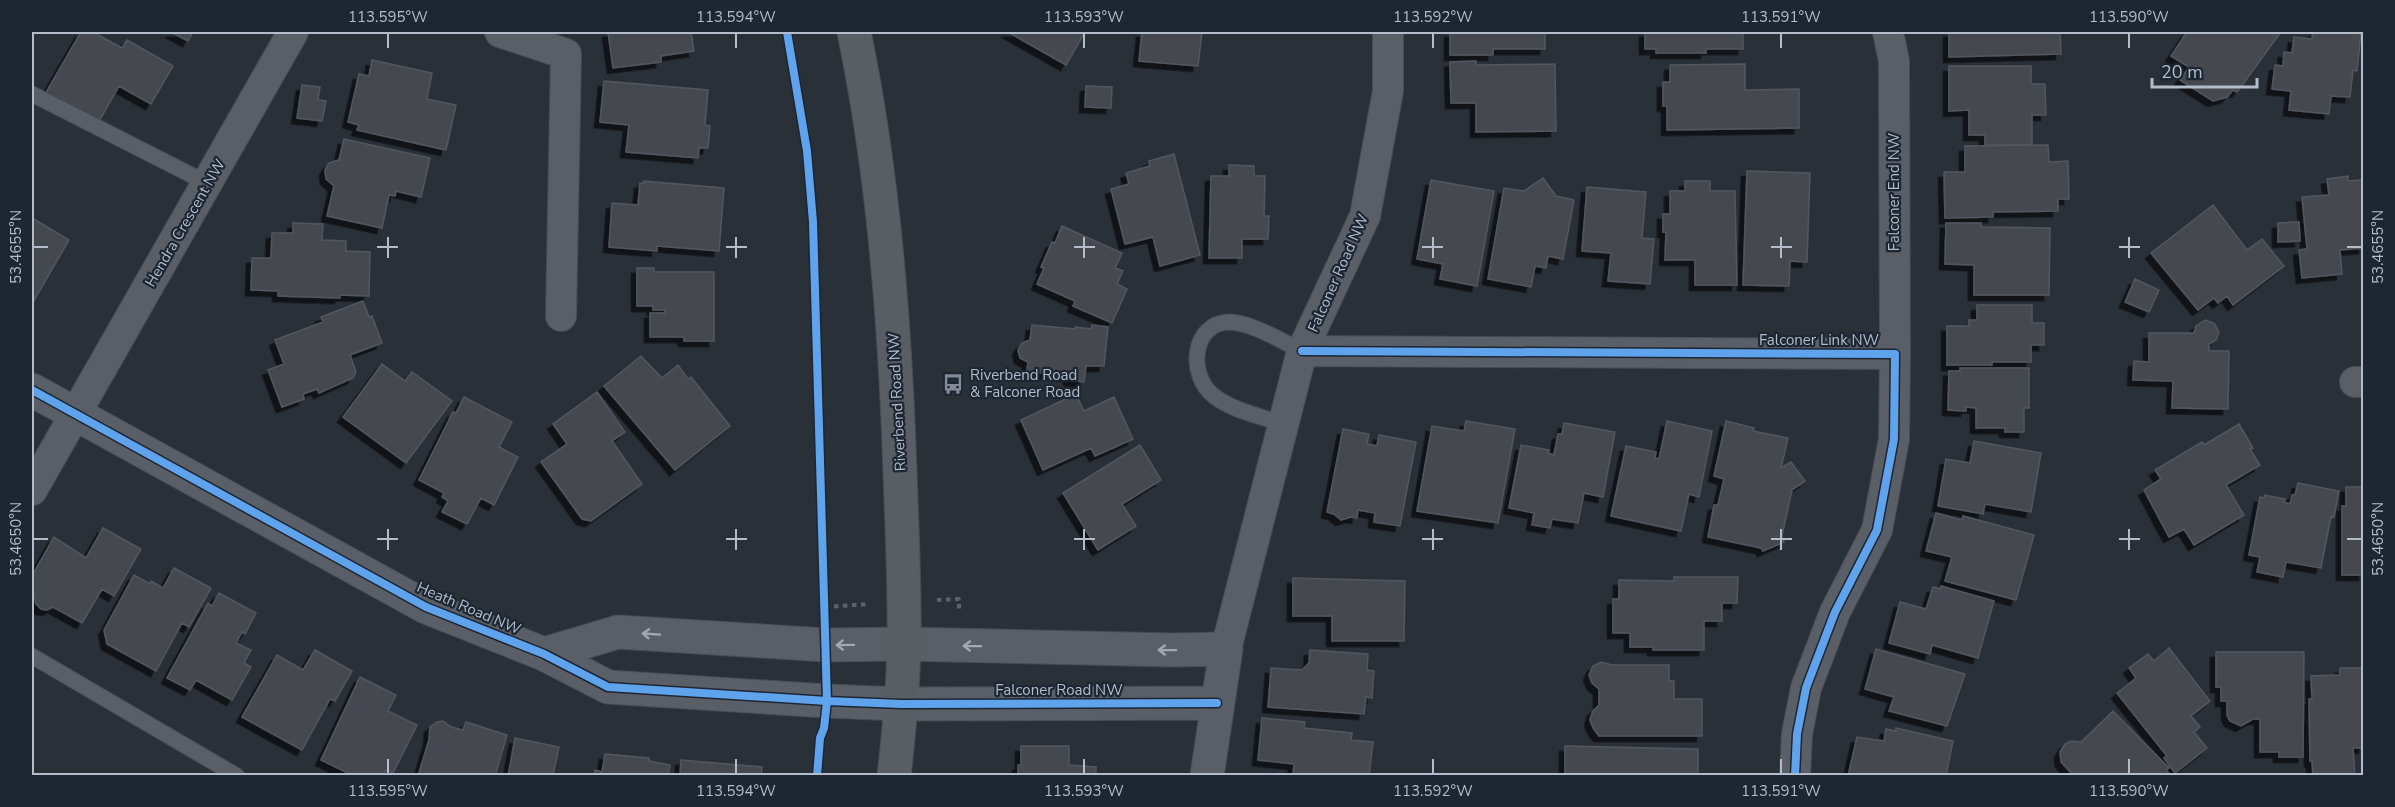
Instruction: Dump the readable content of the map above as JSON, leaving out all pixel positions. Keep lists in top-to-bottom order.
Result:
{
  "streets": {
    "main road": ["Riverbend Road NW"],
    "street": [
      "Falconer End NW",
      "Hendra Crescent NW",
      "Falconer Road NW",
      "Falconer Link NW",
      "Heath Road NW"
    ]
  },
  "crossings": [
    ["Falconer End NW", "Falconer Link NW"],
    ["Hendra Crescent NW", "Heath Road NW"],
    ["Falconer Road NW", "Falconer Link NW"],
    ["Falconer Road NW", "Riverbend Road NW"],
    ["Falconer Road NW", "Heath Road NW"],
    ["Riverbend Road NW", "Heath Road NW"]
  ],
  "places": {
    "bus stop": ["Riverbend Road & Falconer Road"]
  },
  "scale_bar": "20 m",
  "coordinates": [
    "113.595°W",
    "113.594°W",
    "113.593°W",
    "113.592°W",
    "113.591°W",
    "113.590°W",
    "53.4655°N",
    "53.4650°N"
  ]
}
